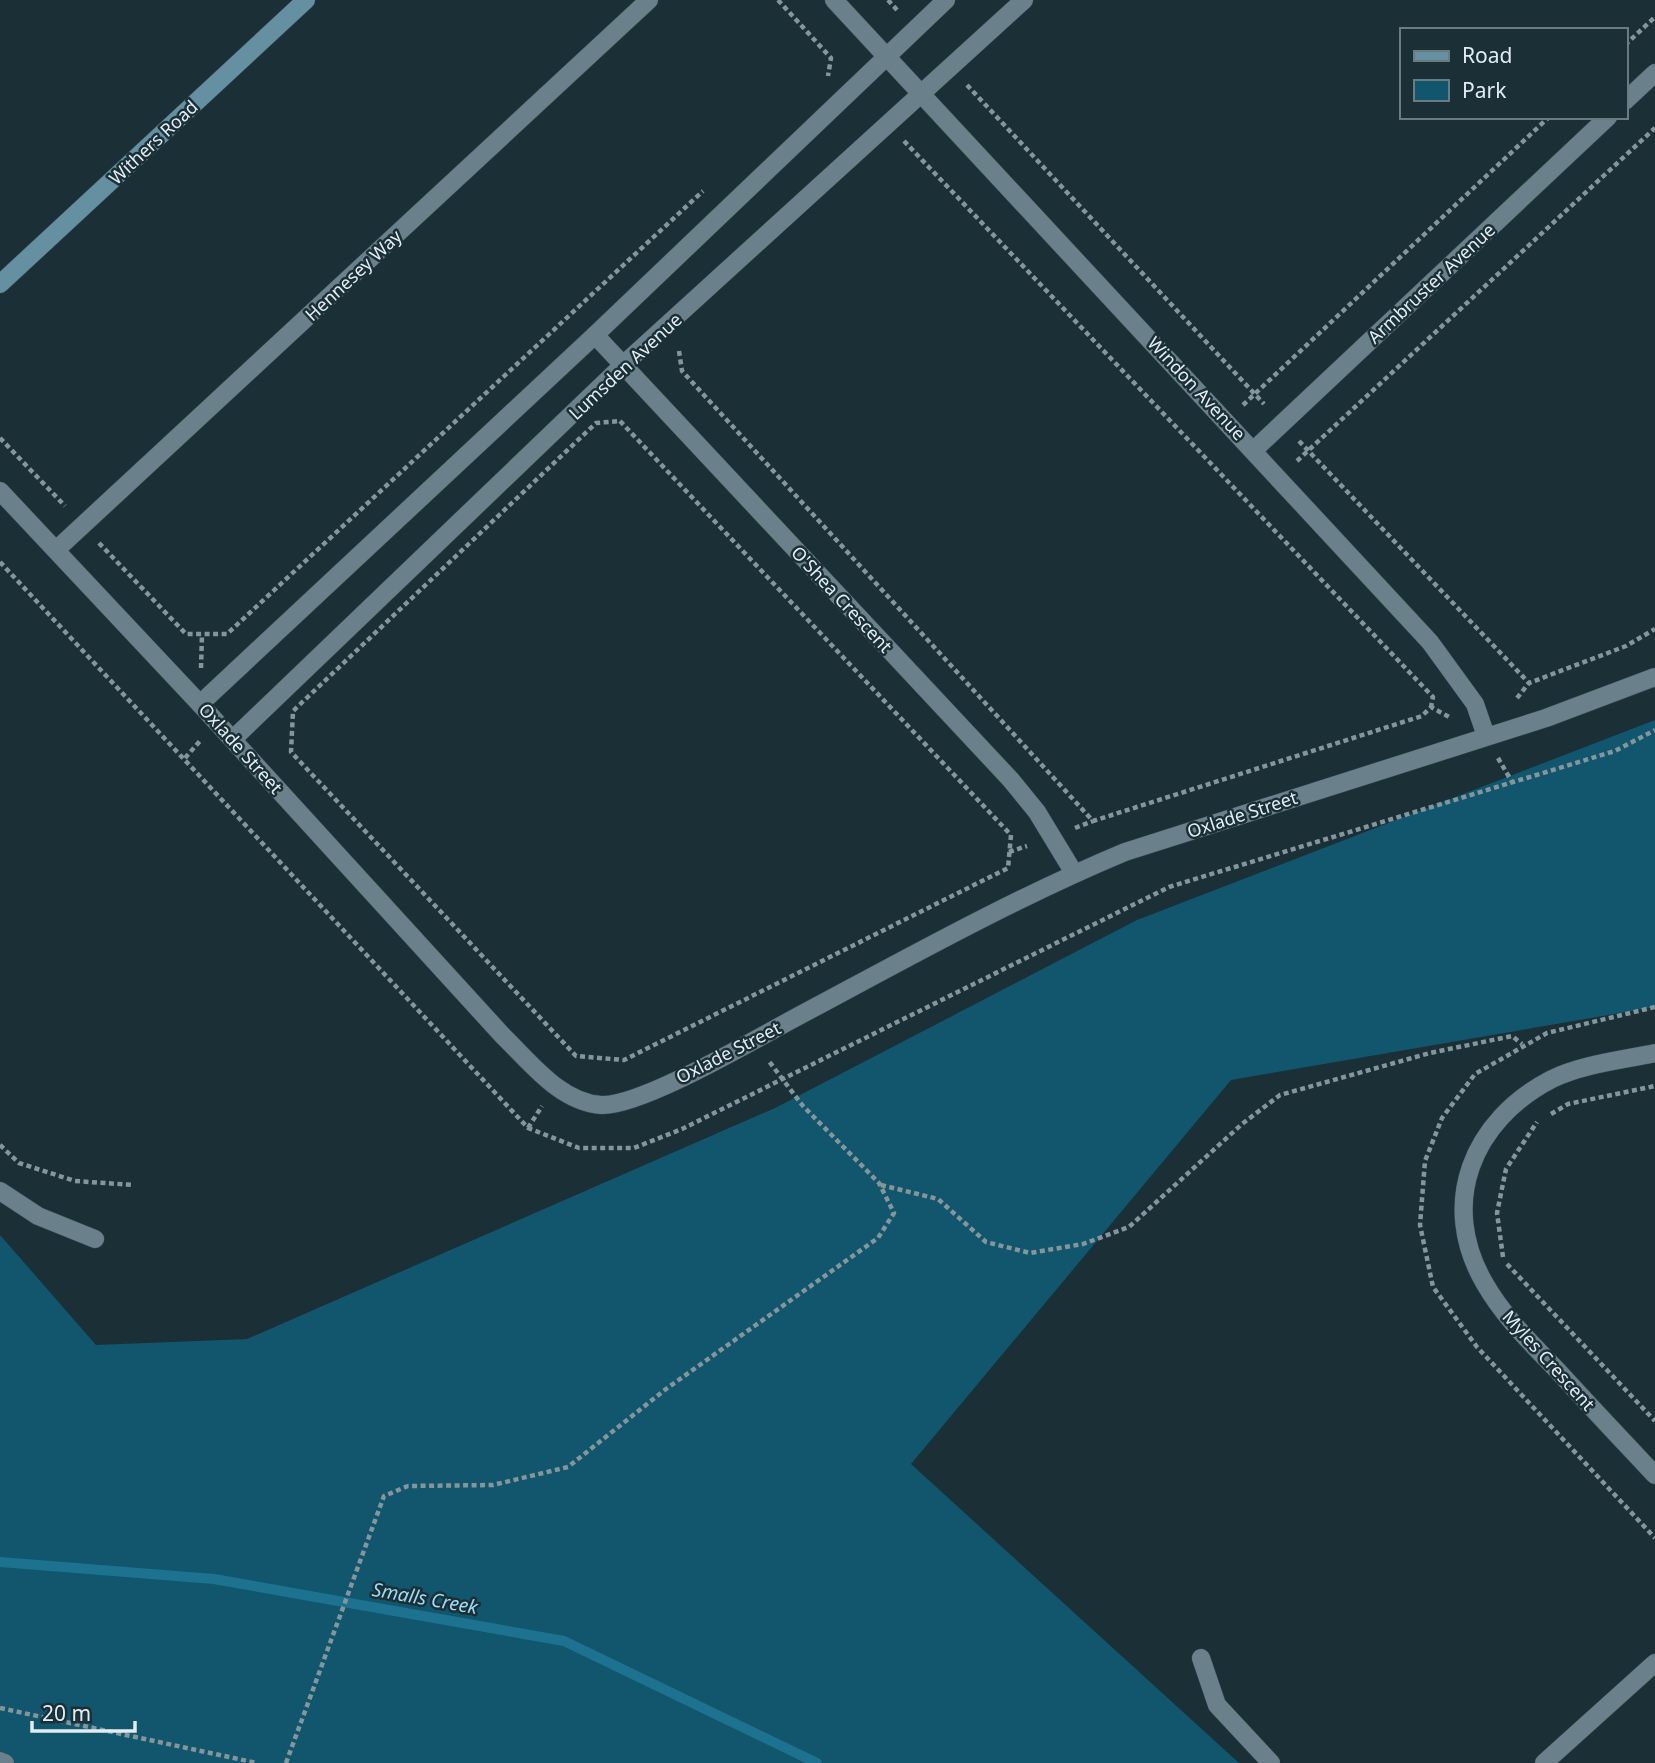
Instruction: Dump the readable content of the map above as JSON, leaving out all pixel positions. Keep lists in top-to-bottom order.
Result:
{
  "streets": {
    "main road": ["Withers Road"],
    "street": [
      "Hennesey Way",
      "Armbruster Avenue",
      "Lumsden Avenue",
      "Windon Avenue",
      "O'Shea Crescent",
      "Oxlade Street",
      "Myles Crescent"
    ]
  },
  "crossings": [
    ["Hennesey Way", "Oxlade Street"],
    ["Armbruster Avenue", "Windon Avenue"],
    ["Lumsden Avenue", "Windon Avenue"],
    ["Lumsden Avenue", "O'Shea Crescent"],
    ["Lumsden Avenue", "Oxlade Street"],
    ["Windon Avenue", "Oxlade Street"],
    ["O'Shea Crescent", "Oxlade Street"]
  ],
  "water": ["Smalls Creek"],
  "legend": ["Road", "Park"],
  "scale_bar": "20 m"
}
